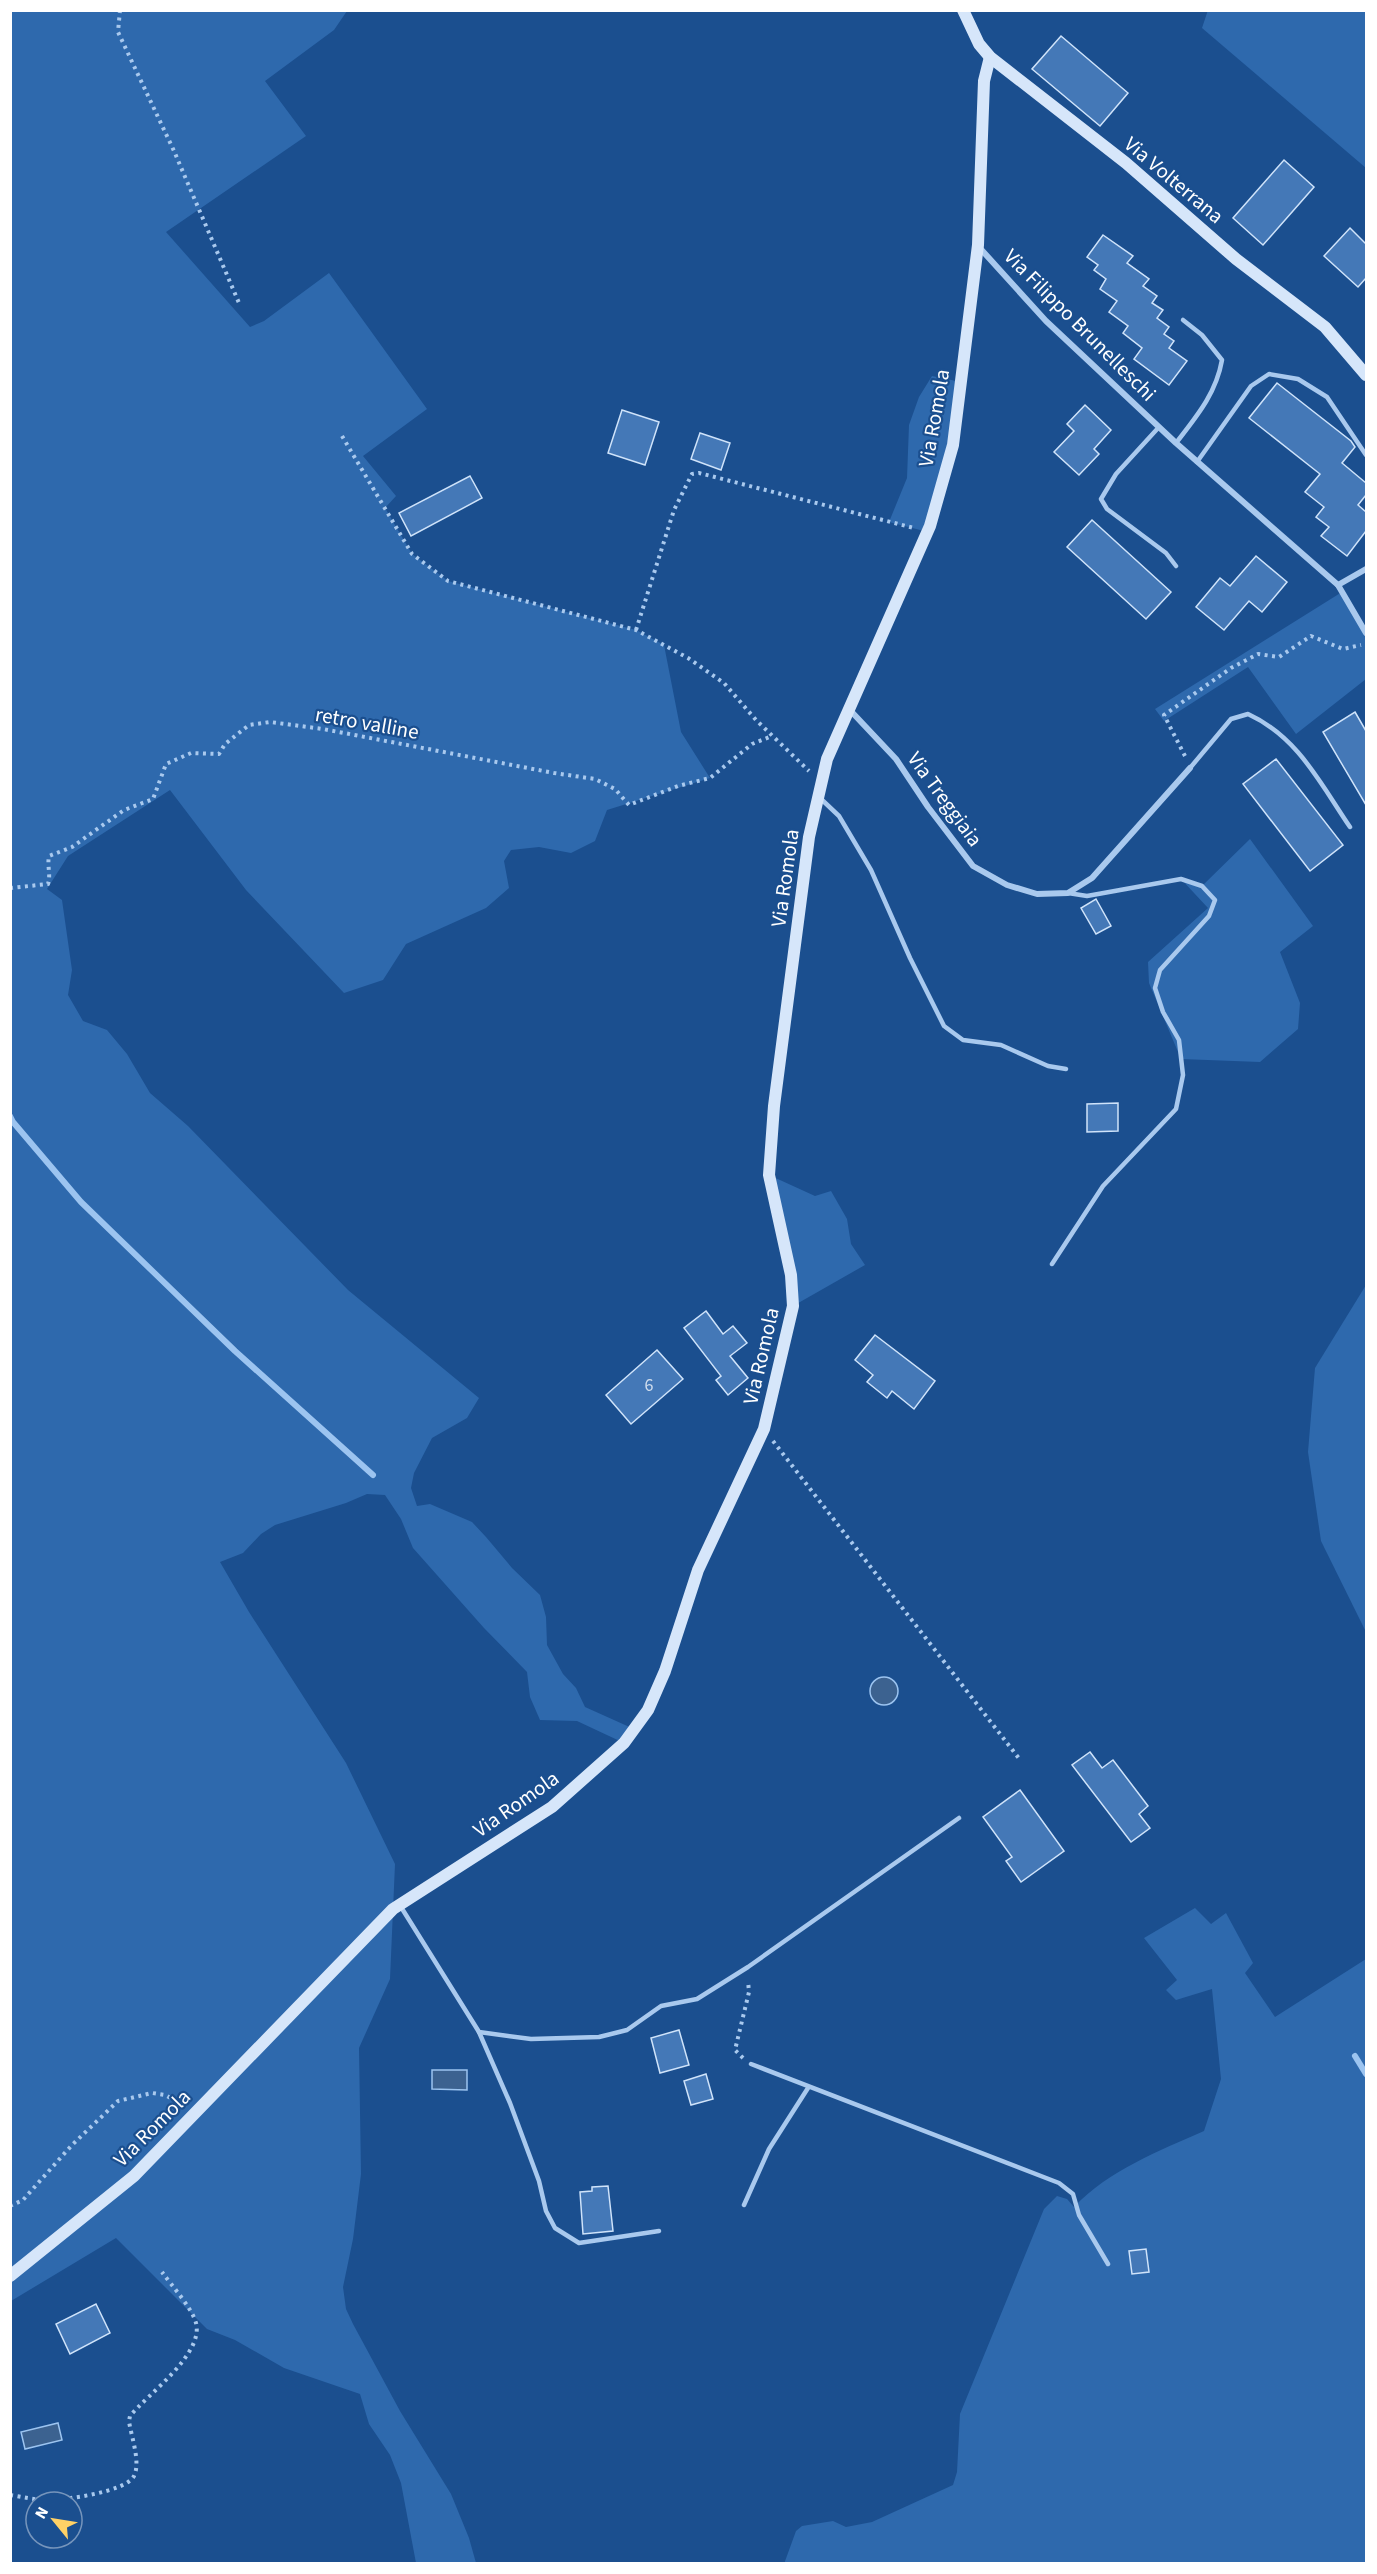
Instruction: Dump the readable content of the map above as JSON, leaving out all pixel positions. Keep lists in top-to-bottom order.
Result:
{
  "streets": {
    "street": [
      "Via Volterrana",
      "Via Filippo Brunelleschi",
      "Via Romola",
      "Via Treggiaia"
    ],
    "path": ["retro valline"]
  },
  "crossings": [
    ["Via Volterrana", "Via Romola"],
    ["Via Filippo Brunelleschi", "Via Romola"],
    ["Via Romola", "Via Treggiaia"]
  ],
  "house_numbers": ["6"],
  "north": "top left"
}
